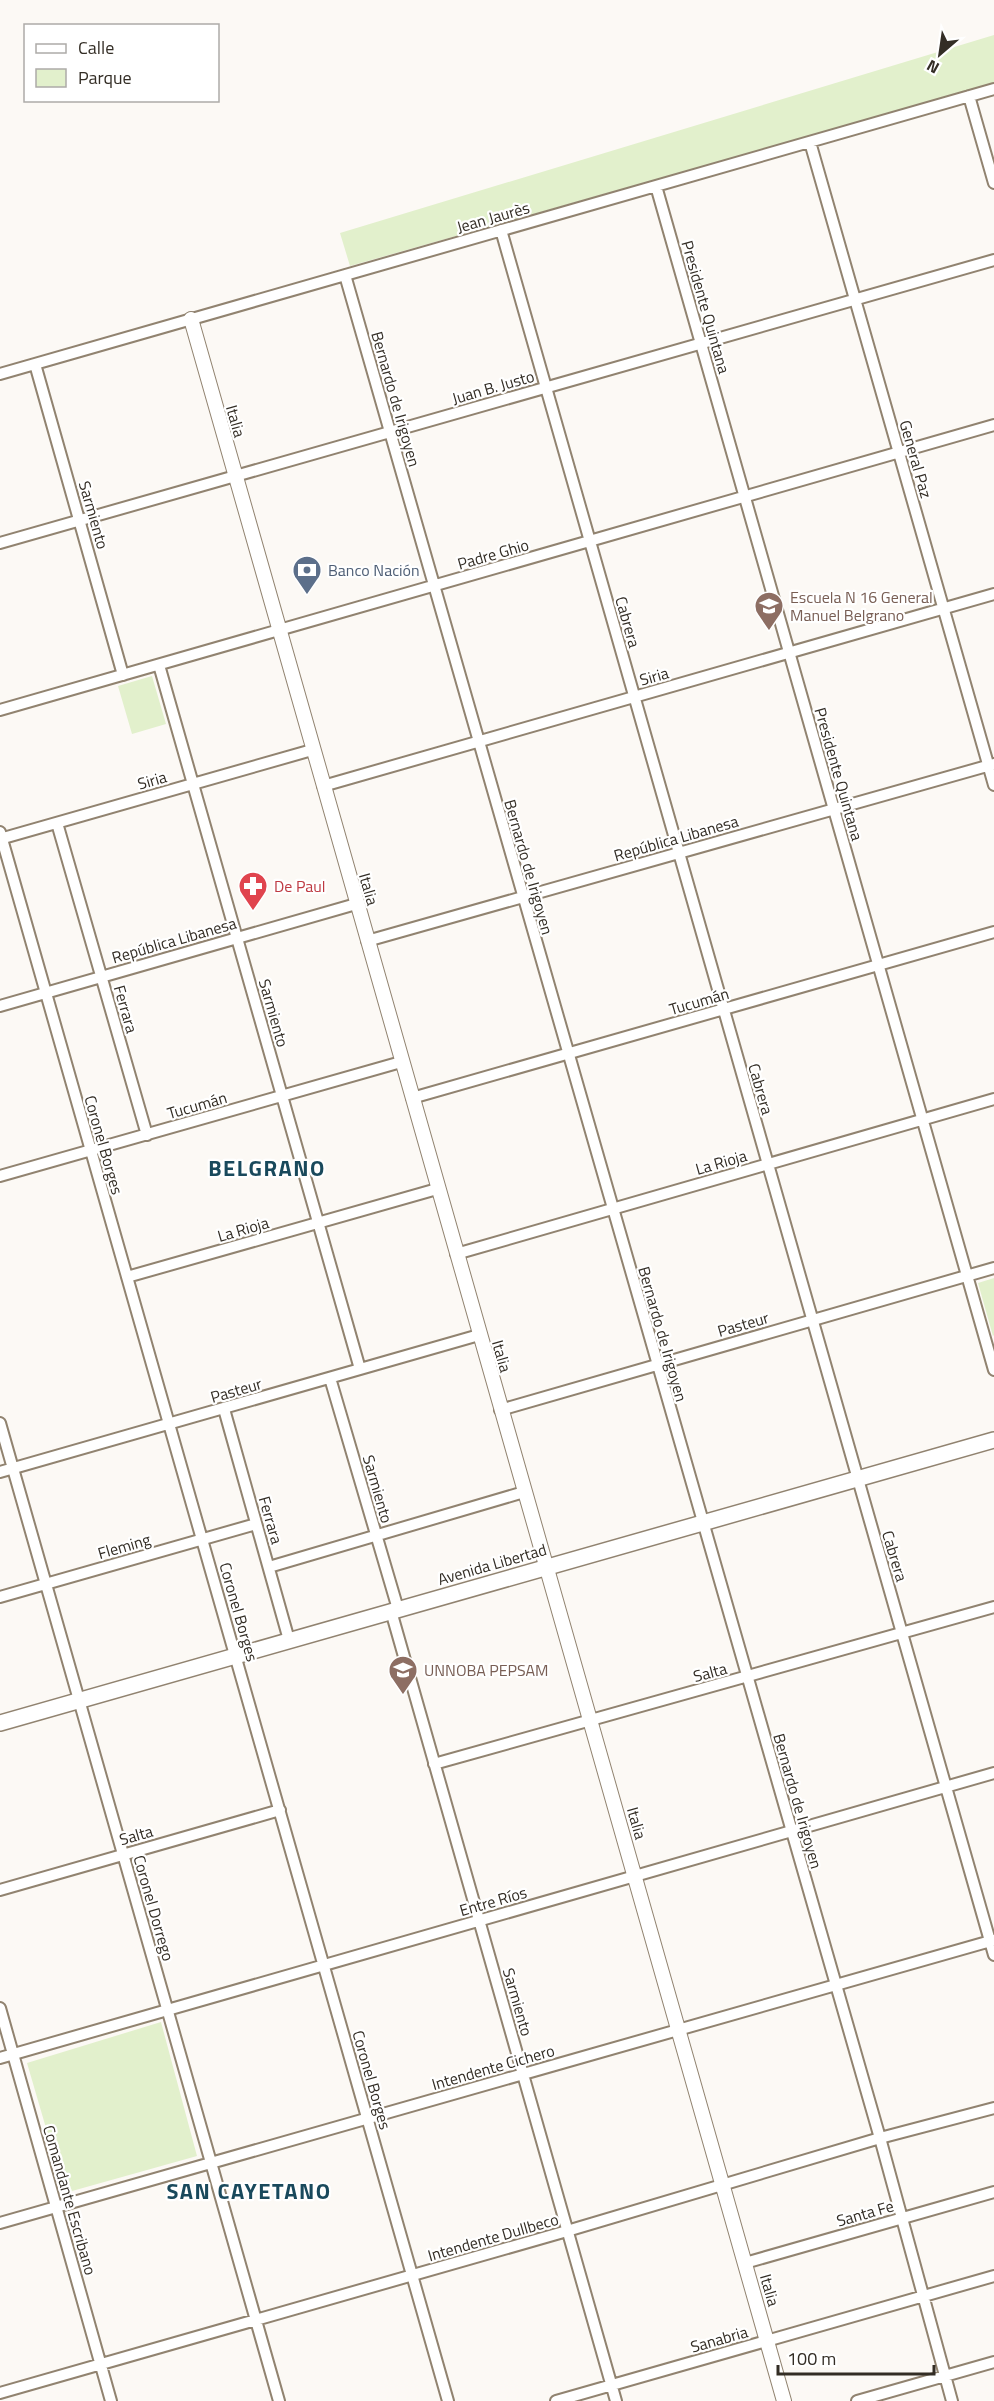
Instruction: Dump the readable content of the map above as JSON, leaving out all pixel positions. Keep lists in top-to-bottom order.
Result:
{
  "streets": {
    "main road": ["Avenida Libertad"],
    "street": [
      "Jean Jaurès",
      "Presidente Quintana",
      "Juan B. Justo",
      "Bernardo de Irigoyen",
      "Italia",
      "General Paz",
      "Sarmiento",
      "Padre Ghio",
      "Cabrera",
      "Siria",
      "República Libanesa",
      "Tucumán",
      "Ferrara",
      "Coronel Borges",
      "La Rioja",
      "Pasteur",
      "Fleming",
      "Salta",
      "Entre Ríos",
      "Coronel Dorrego",
      "Intendente Cichero",
      "Comandante Escribano",
      "Santa Fe",
      "Intendente Dullbeco",
      "Sanabria"
    ]
  },
  "crossings": [
    ["Jean Jaurès", "Presidente Quintana"],
    ["Jean Jaurès", "Bernardo de Irigoyen"],
    ["Jean Jaurès", "Italia"],
    ["Jean Jaurès", "General Paz"],
    ["Jean Jaurès", "Sarmiento"],
    ["Jean Jaurès", "Cabrera"],
    ["Presidente Quintana", "Juan B. Justo"],
    ["Presidente Quintana", "Padre Ghio"],
    ["Presidente Quintana", "Siria"],
    ["Presidente Quintana", "República Libanesa"],
    ["Presidente Quintana", "Tucumán"],
    ["Presidente Quintana", "La Rioja"],
    ["Presidente Quintana", "Pasteur"],
    ["Juan B. Justo", "Bernardo de Irigoyen"],
    ["Juan B. Justo", "Italia"],
    ["Juan B. Justo", "General Paz"],
    ["Juan B. Justo", "Sarmiento"],
    ["Juan B. Justo", "Cabrera"],
    ["Bernardo de Irigoyen", "Padre Ghio"],
    ["Bernardo de Irigoyen", "Siria"],
    ["Bernardo de Irigoyen", "República Libanesa"],
    ["Bernardo de Irigoyen", "Tucumán"],
    ["Bernardo de Irigoyen", "La Rioja"],
    ["Bernardo de Irigoyen", "Pasteur"],
    ["Bernardo de Irigoyen", "Avenida Libertad"],
    ["Bernardo de Irigoyen", "Salta"],
    ["Bernardo de Irigoyen", "Entre Ríos"],
    ["Bernardo de Irigoyen", "Intendente Cichero"],
    ["Bernardo de Irigoyen", "Santa Fe"],
    ["Bernardo de Irigoyen", "Intendente Dullbeco"],
    ["Bernardo de Irigoyen", "Sanabria"],
    ["Italia", "Padre Ghio"],
    ["Italia", "Siria"],
    ["Italia", "República Libanesa"],
    ["Italia", "Tucumán"],
    ["Italia", "La Rioja"],
    ["Italia", "Pasteur"],
    ["Italia", "Avenida Libertad"],
    ["Italia", "Salta"],
    ["Italia", "Entre Ríos"],
    ["Italia", "Intendente Cichero"],
    ["Italia", "Santa Fe"],
    ["Italia", "Intendente Dullbeco"],
    ["Italia", "Sanabria"],
    ["General Paz", "Padre Ghio"],
    ["General Paz", "Siria"],
    ["General Paz", "República Libanesa"],
    ["Sarmiento", "Padre Ghio"],
    ["Sarmiento", "Siria"],
    ["Sarmiento", "República Libanesa"],
    ["Sarmiento", "Tucumán"],
    ["Sarmiento", "La Rioja"],
    ["Sarmiento", "Pasteur"],
    ["Sarmiento", "Avenida Libertad"],
    ["Sarmiento", "Salta"],
    ["Sarmiento", "Entre Ríos"],
    ["Sarmiento", "Intendente Cichero"],
    ["Sarmiento", "Intendente Dullbeco"],
    ["Sarmiento", "Sanabria"],
    ["Padre Ghio", "Cabrera"],
    ["Cabrera", "Siria"],
    ["Cabrera", "República Libanesa"],
    ["Cabrera", "Tucumán"],
    ["Cabrera", "La Rioja"],
    ["Cabrera", "Pasteur"],
    ["Cabrera", "Avenida Libertad"],
    ["Cabrera", "Salta"],
    ["Cabrera", "Entre Ríos"],
    ["Cabrera", "Intendente Cichero"],
    ["Siria", "Ferrara"],
    ["Siria", "Coronel Borges"],
    ["República Libanesa", "Ferrara"],
    ["República Libanesa", "Coronel Borges"],
    ["Tucumán", "Ferrara"],
    ["Tucumán", "Coronel Borges"],
    ["Ferrara", "Pasteur"],
    ["Ferrara", "Fleming"],
    ["Ferrara", "Avenida Libertad"],
    ["Coronel Borges", "La Rioja"],
    ["Coronel Borges", "Pasteur"],
    ["Coronel Borges", "Fleming"],
    ["Coronel Borges", "Avenida Libertad"],
    ["Coronel Borges", "Salta"],
    ["Coronel Borges", "Entre Ríos"],
    ["Coronel Borges", "Intendente Cichero"],
    ["Coronel Borges", "Intendente Dullbeco"],
    ["Pasteur", "Coronel Dorrego"],
    ["Fleming", "Coronel Dorrego"],
    ["Avenida Libertad", "Coronel Dorrego"],
    ["Salta", "Coronel Dorrego"],
    ["Entre Ríos", "Coronel Dorrego"],
    ["Entre Ríos", "Comandante Escribano"],
    ["Coronel Dorrego", "Intendente Cichero"],
    ["Coronel Dorrego", "Intendente Dullbeco"],
    ["Intendente Cichero", "Comandante Escribano"],
    ["Comandante Escribano", "Intendente Dullbeco"]
  ],
  "districts": ["BELGRANO", "SAN CAYETANO"],
  "places": {
    "bank": ["Banco Nación"],
    "school or university": ["Escuela N 16 General Manuel Belgrano", "UNNOBA PEPSAM"],
    "pharmacy": ["De Paul"]
  },
  "legend": ["Calle", "Parque"],
  "scale_bar": "100 m",
  "north": "bottom left"
}
